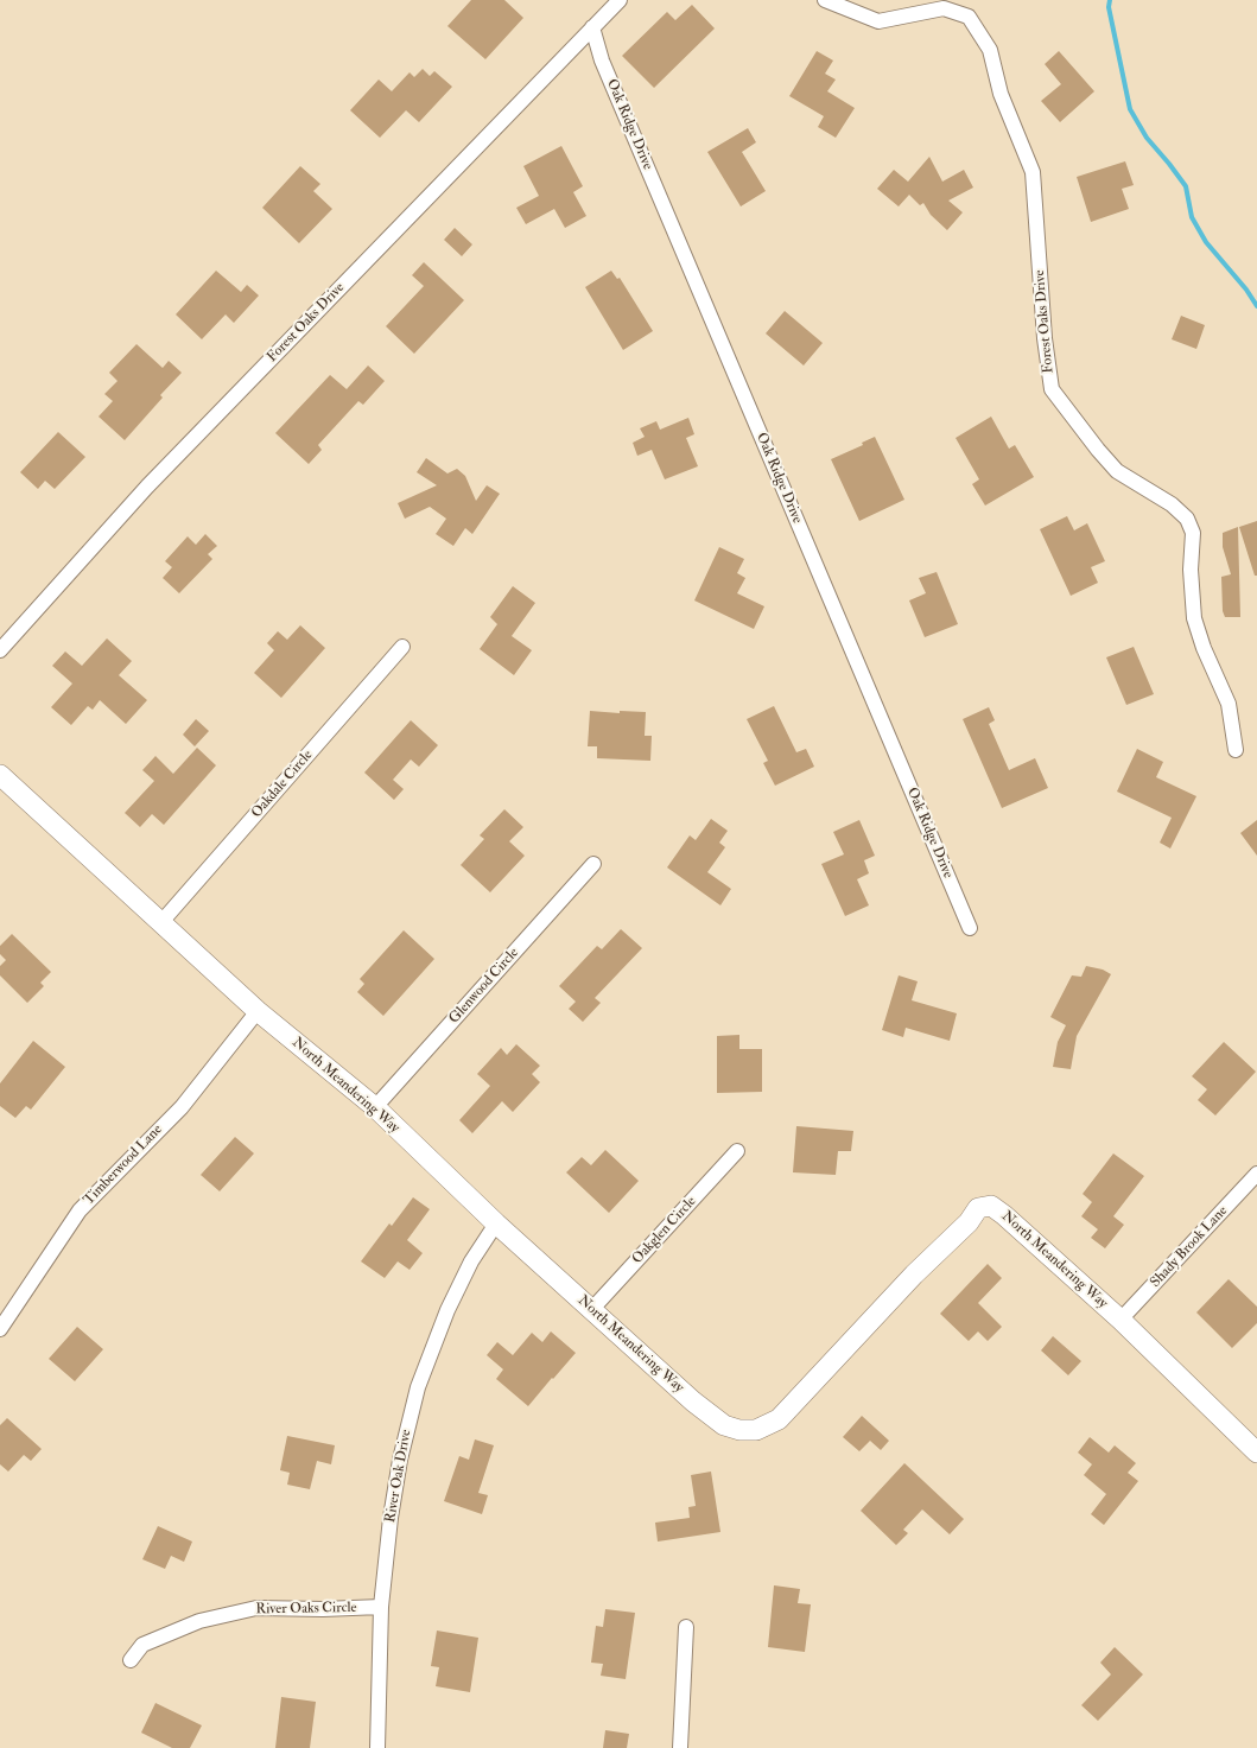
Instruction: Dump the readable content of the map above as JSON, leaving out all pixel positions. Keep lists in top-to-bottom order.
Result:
{
  "streets": {
    "street": [
      "Oak Ridge Drive",
      "Forest Oaks Drive",
      "Oakdale Circle",
      "Glenwood Circle",
      "North Meandering Way",
      "Timberwood Lane",
      "Oakglen Circle",
      "Shady Brook Lane",
      "River Oak Drive",
      "River Oaks Circle"
    ]
  },
  "crossings": [
    ["Oak Ridge Drive", "Forest Oaks Drive"],
    ["Oakdale Circle", "North Meandering Way"],
    ["Glenwood Circle", "North Meandering Way"],
    ["North Meandering Way", "Timberwood Lane"],
    ["North Meandering Way", "Oakglen Circle"],
    ["North Meandering Way", "Shady Brook Lane"],
    ["North Meandering Way", "River Oak Drive"],
    ["River Oak Drive", "River Oaks Circle"]
  ]
}
